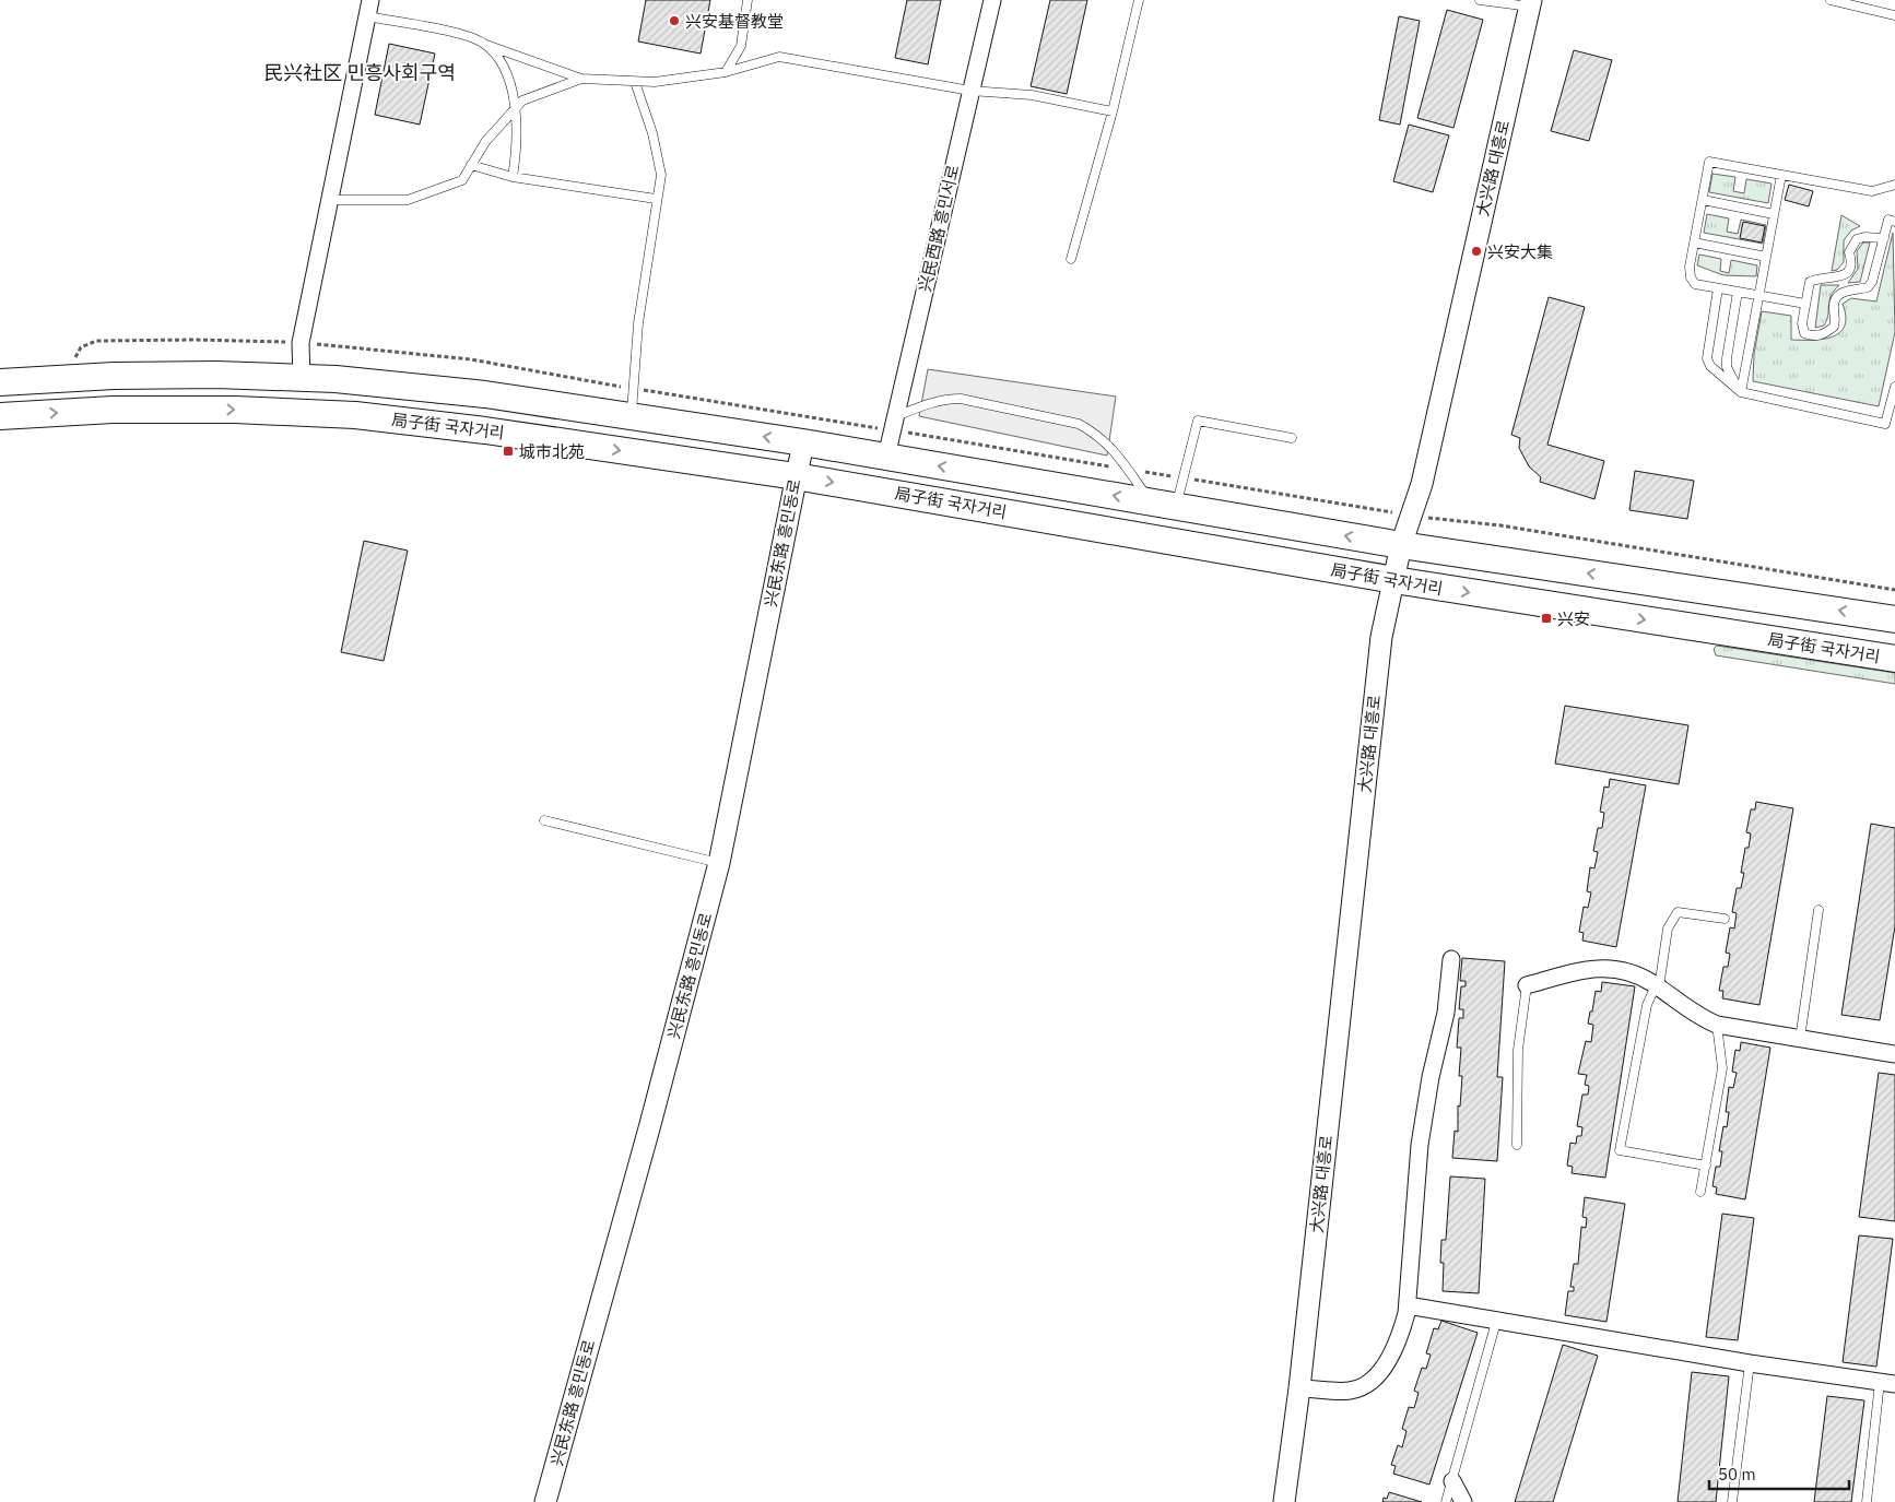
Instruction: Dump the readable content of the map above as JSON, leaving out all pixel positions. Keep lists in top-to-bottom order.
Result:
{
  "streets": {
    "main road": ["局子街 국자거리"],
    "street": ["大兴路 대흥로", "兴民西路 흥민서로", "兴民东路 흥민동로"]
  },
  "crossings": [
    ["大兴路 대흥로", "局子街 국자거리"],
    ["兴民西路 흥민서로", "局子街 국자거리"],
    ["局子街 국자거리", "兴民东路 흥민동로"]
  ],
  "districts": ["民兴社区 민흥사회구역"],
  "places": {
    "other": ["兴安基督教堂", "兴安大集"],
    "transit": ["城市北苑", "兴安"]
  },
  "scale_bar": "50 m"
}
